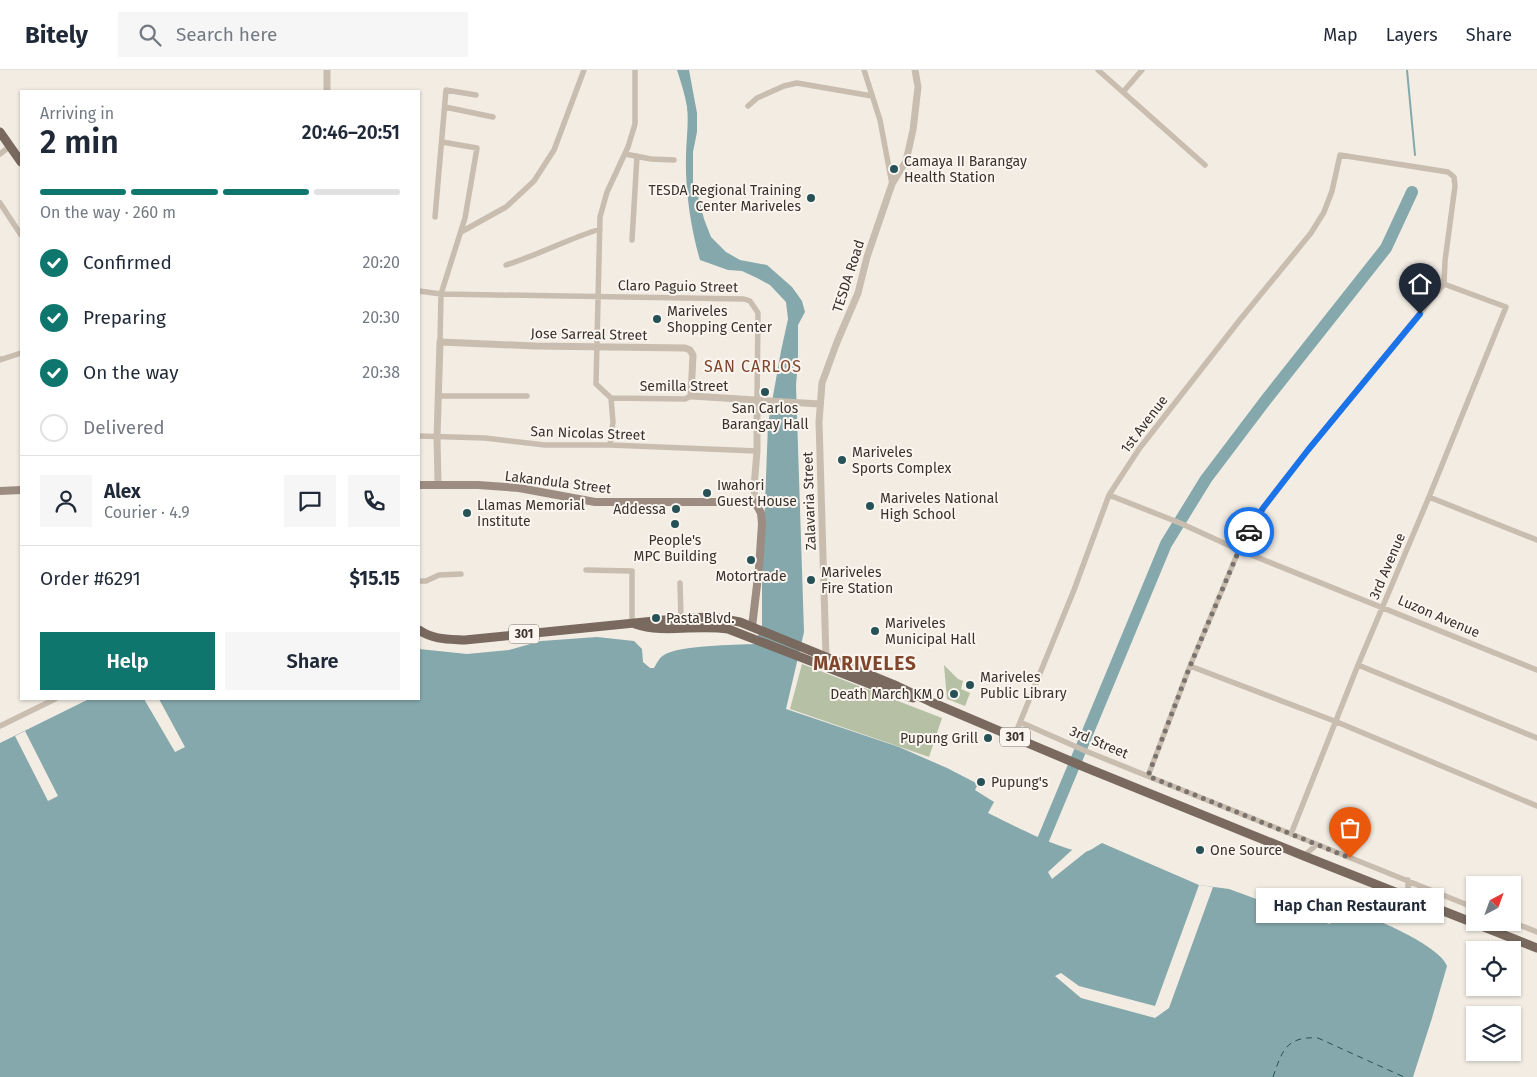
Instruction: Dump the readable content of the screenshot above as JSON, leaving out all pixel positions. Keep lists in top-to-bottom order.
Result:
{
  "streets": {
    "main road": ["Lakandula Street", "301"],
    "street": [
      "TESDA Road",
      "Claro Paguio Street",
      "Jose Sarreal Street",
      "Semilla Street",
      "1st Avenue",
      "San Nicolas Street",
      "Zalavaria Street",
      "3rd Avenue",
      "Luzon Avenue",
      "3rd Street"
    ]
  },
  "crossings": [
    ["TESDA Road", "Semilla Street"],
    ["TESDA Road", "Zalavaria Street"],
    ["Claro Paguio Street", "Semilla Street"],
    ["Jose Sarreal Street", "Semilla Street"],
    ["Semilla Street", "Zalavaria Street"],
    ["1st Avenue", "3rd Avenue"],
    ["1st Avenue", "Luzon Avenue"],
    ["1st Avenue", "301"],
    ["1st Avenue", "3rd Street"],
    ["Zalavaria Street", "301"],
    ["3rd Avenue", "Luzon Avenue"],
    ["3rd Avenue", "3rd Street"]
  ],
  "districts": ["SAN CARLOS", "MARIVELES"],
  "places": [
    "Camaya II Barangay Health Station",
    "TESDA Regional Training Center Mariveles",
    "Mariveles Shopping Center",
    "San Carlos Barangay Hall",
    "Mariveles Sports Complex",
    "Iwahori Guest House",
    "Mariveles National High School",
    "Addessa",
    "Llamas Memorial Institute",
    "People's MPC Building",
    "Motortrade",
    "Mariveles Fire Station",
    "Pasta Blvd.",
    "Mariveles Municipal Hall",
    "Mariveles Public Library",
    "Death March KM 0",
    "Pupung Grill",
    "Pupung's",
    "One Source",
    "Hap Chan Restaurant"
  ],
  "north": "top right",
  "page": {
    "header": "Bitely",
    "search": "Search here",
    "nav": ["Map", "Layers", "Share"],
    "heading": ["2 min", "Arriving in", "20:46–20:51"],
    "panel": [
      "Alex",
      "Courier · 4.9",
      "Order #6291",
      "$15.15"
    ],
    "bar": "On the way · 260 m",
    "list": [
      ["Confirmed", "20:20"],
      ["Preparing", "20:30"],
      ["On the way", "20:38"],
      "Delivered"
    ],
    "buttons": ["Help", "Share"],
    "bubble": "Hap Chan Restaurant"
  }
}
